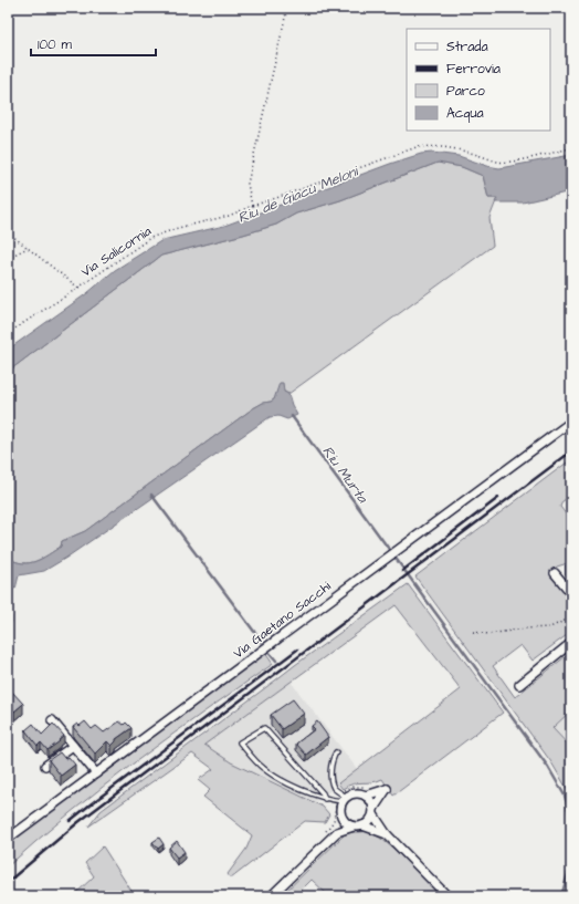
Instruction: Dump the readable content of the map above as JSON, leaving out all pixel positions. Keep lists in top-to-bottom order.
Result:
{
  "streets": {
    "street": ["Via Gaetano Sacchi"],
    "path": ["Via Salicornia"]
  },
  "water": ["Riu de Giacu Meloni", "Riu Murta"],
  "legend": [
    "Strada",
    "Ferrovia",
    "Parco",
    "Acqua"
  ],
  "scale_bar": "100 m"
}
